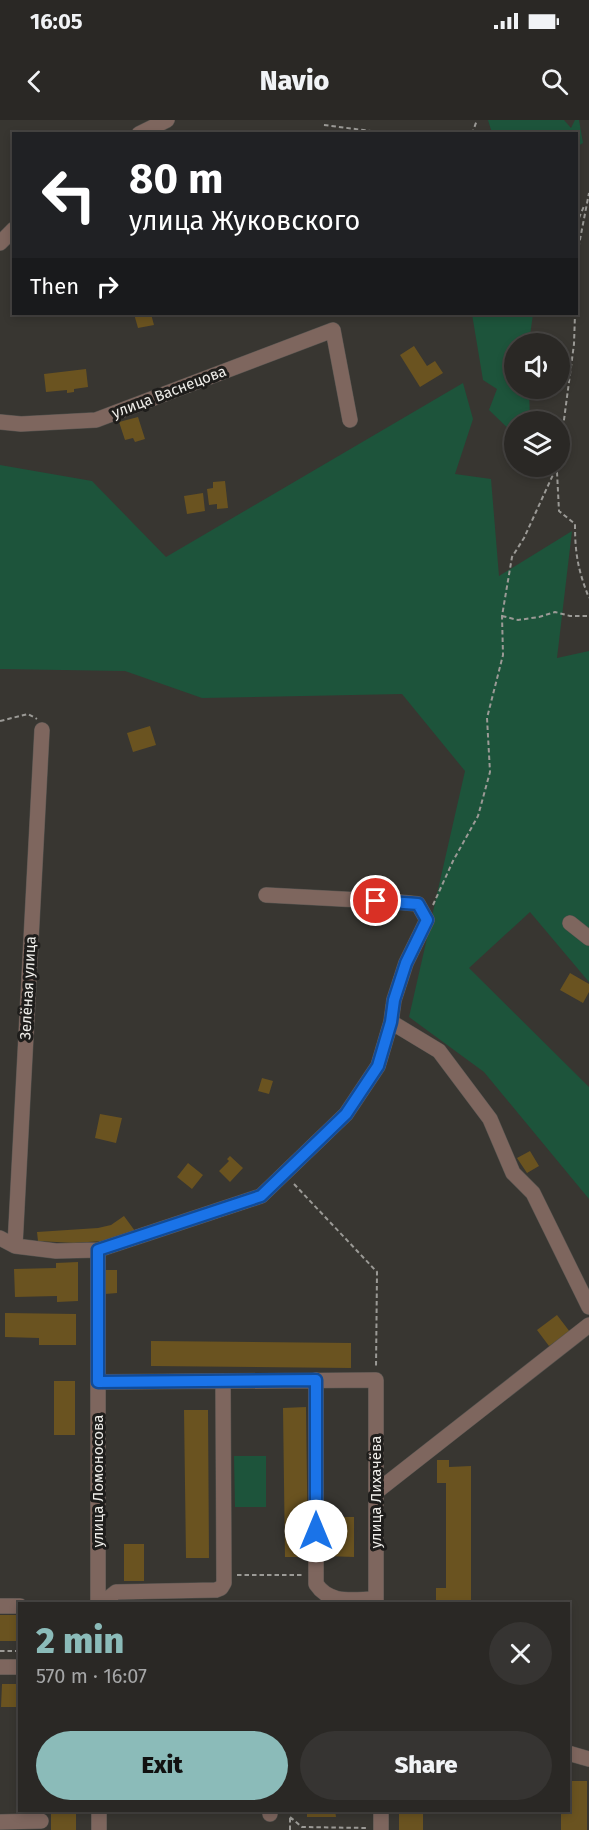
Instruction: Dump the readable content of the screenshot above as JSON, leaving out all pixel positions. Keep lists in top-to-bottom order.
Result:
{
  "streets": {
    "street": [
      "улица Васнецова",
      "Зелёная улица",
      "улица Ломоносова",
      "улица Лихачёва"
    ]
  },
  "page": {
    "status": "16:05",
    "header": "Navio",
    "turn": ["80 m", "улица Жуковского"],
    "then": "Then",
    "heading": ["2 min", "570 m · 16:07"],
    "buttons": ["Exit", "Share"]
  }
}
